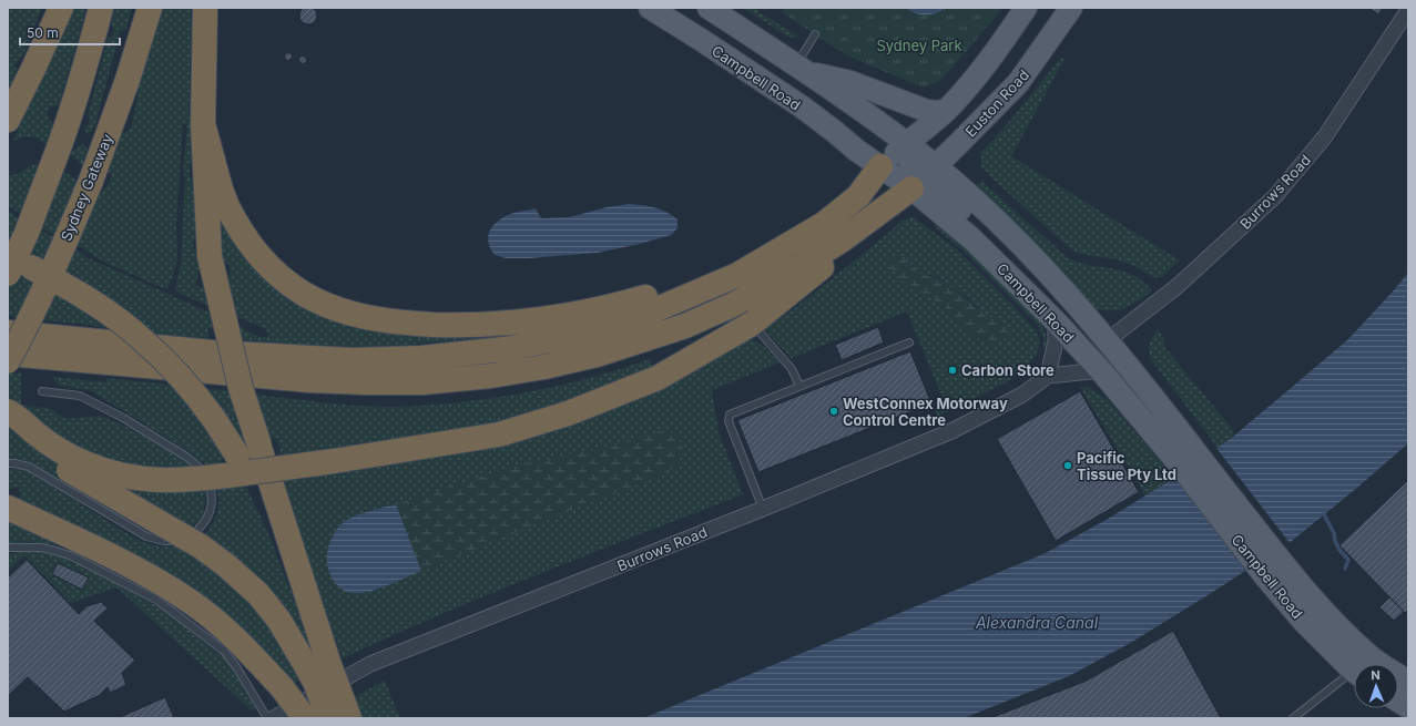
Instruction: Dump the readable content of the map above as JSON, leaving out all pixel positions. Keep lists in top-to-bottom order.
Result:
{
  "streets": {
    "highway": ["Sydney Gateway"],
    "main road": ["Campbell Road", "Euston Road"],
    "street": ["Burrows Road"]
  },
  "crossings": [
    ["Campbell Road", "Euston Road"],
    ["Campbell Road", "Burrows Road"]
  ],
  "water": ["Alexandra Canal"],
  "parks": ["Sydney Park"],
  "places": ["Carbon Store", "WestConnex Motorway Control Centre", "Pacific Tissue Pty Ltd"],
  "scale_bar": "50 m",
  "north": "top"
}
